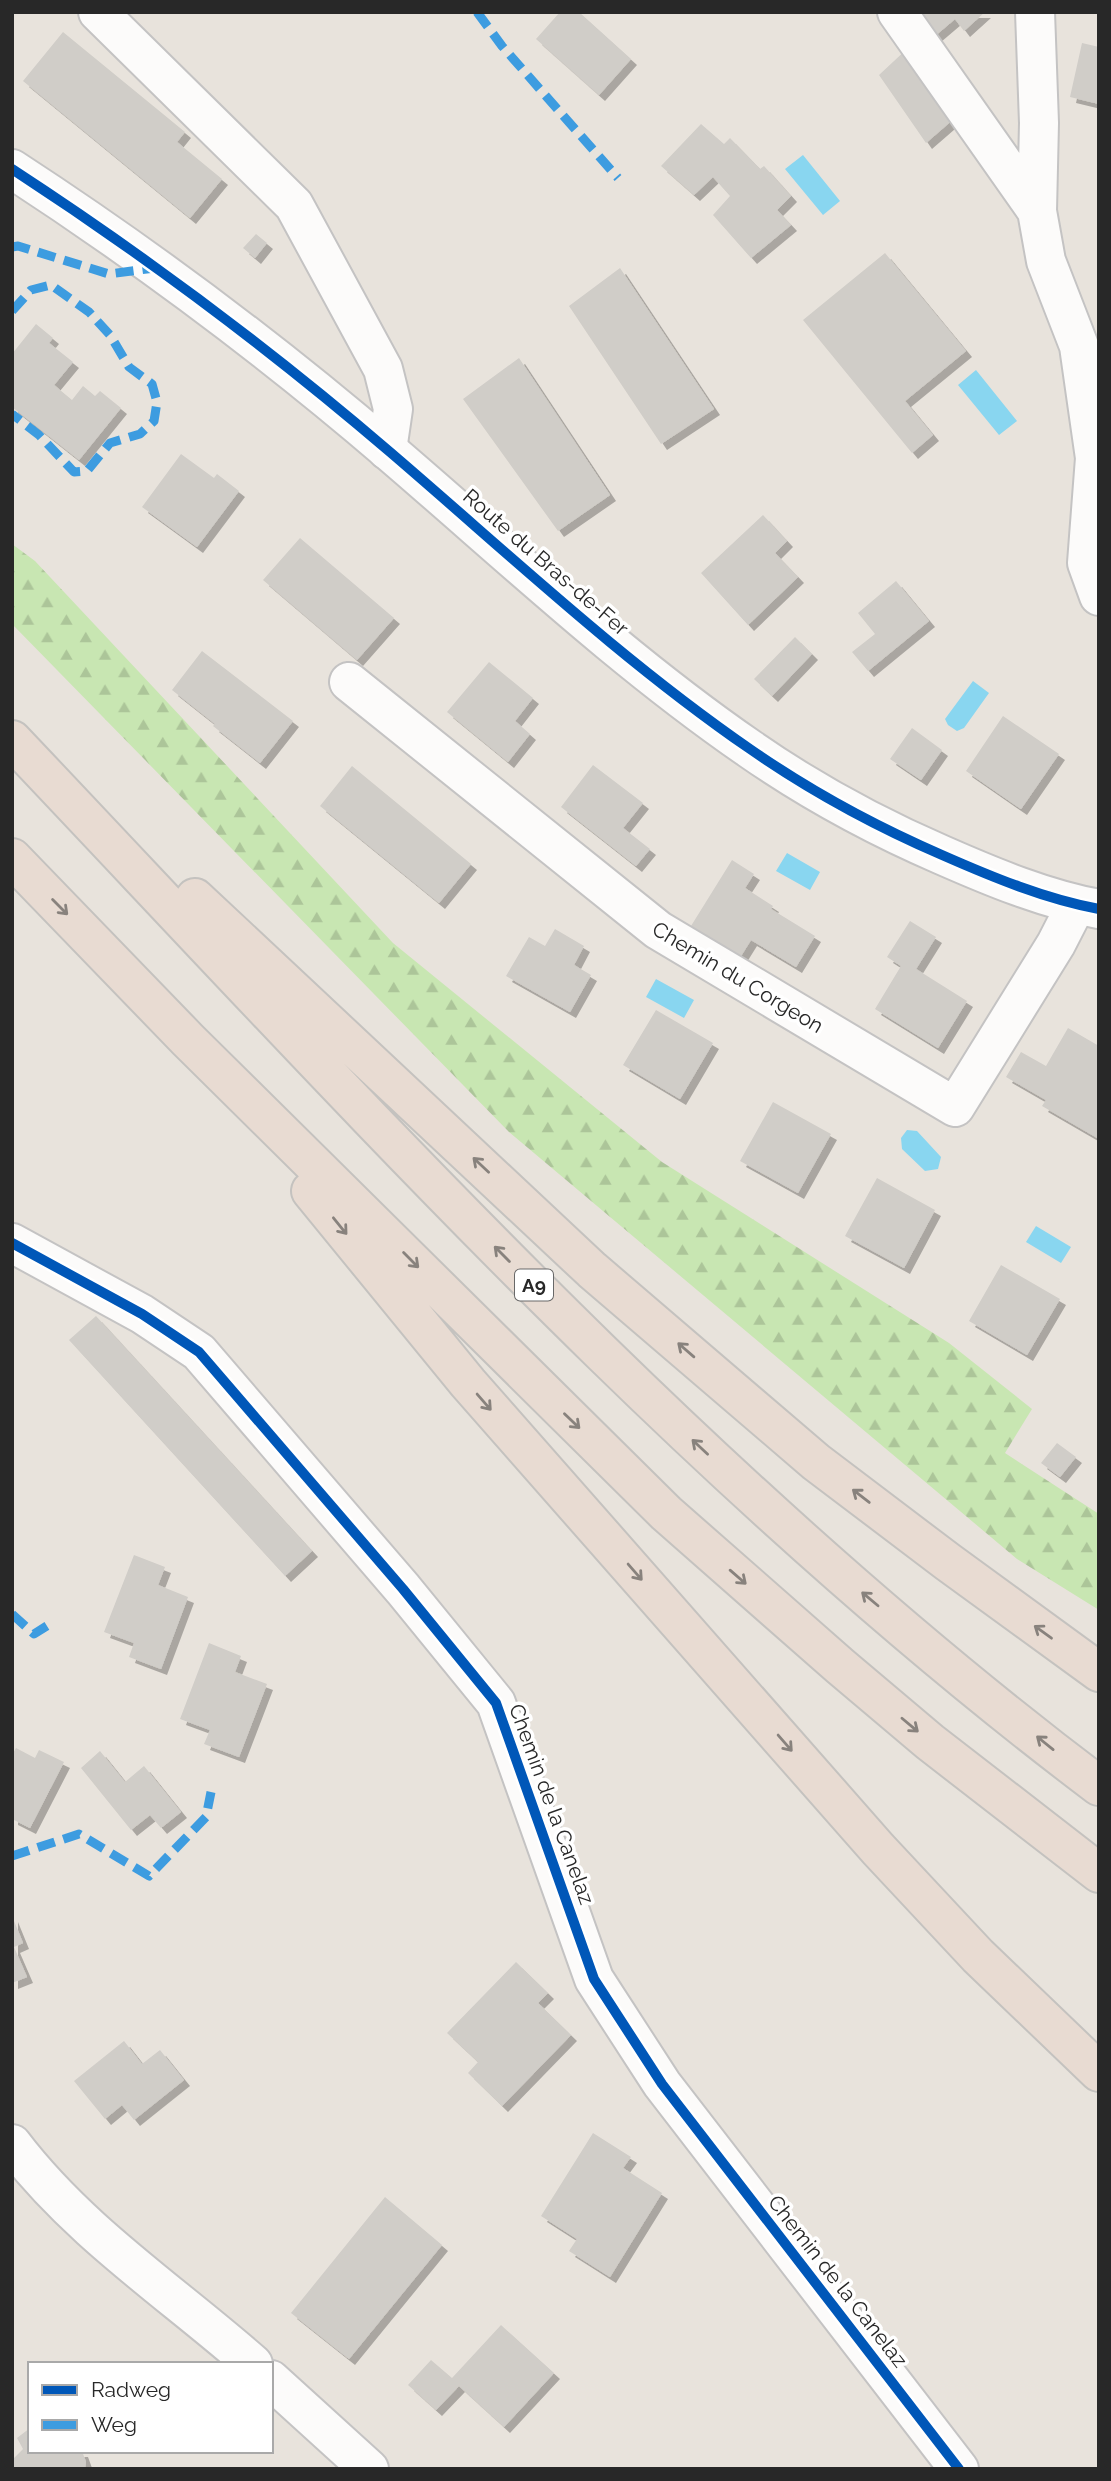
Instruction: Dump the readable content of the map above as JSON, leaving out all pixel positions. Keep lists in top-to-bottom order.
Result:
{
  "streets": {
    "highway": ["A9"],
    "street": ["Route du Bras-de-Fer", "Chemin du Corgeon", "Chemin de la Canelaz"]
  },
  "crossings": [
    ["Route du Bras-de-Fer", "Chemin du Corgeon"]
  ],
  "legend": ["Radweg", "Weg"]
}
